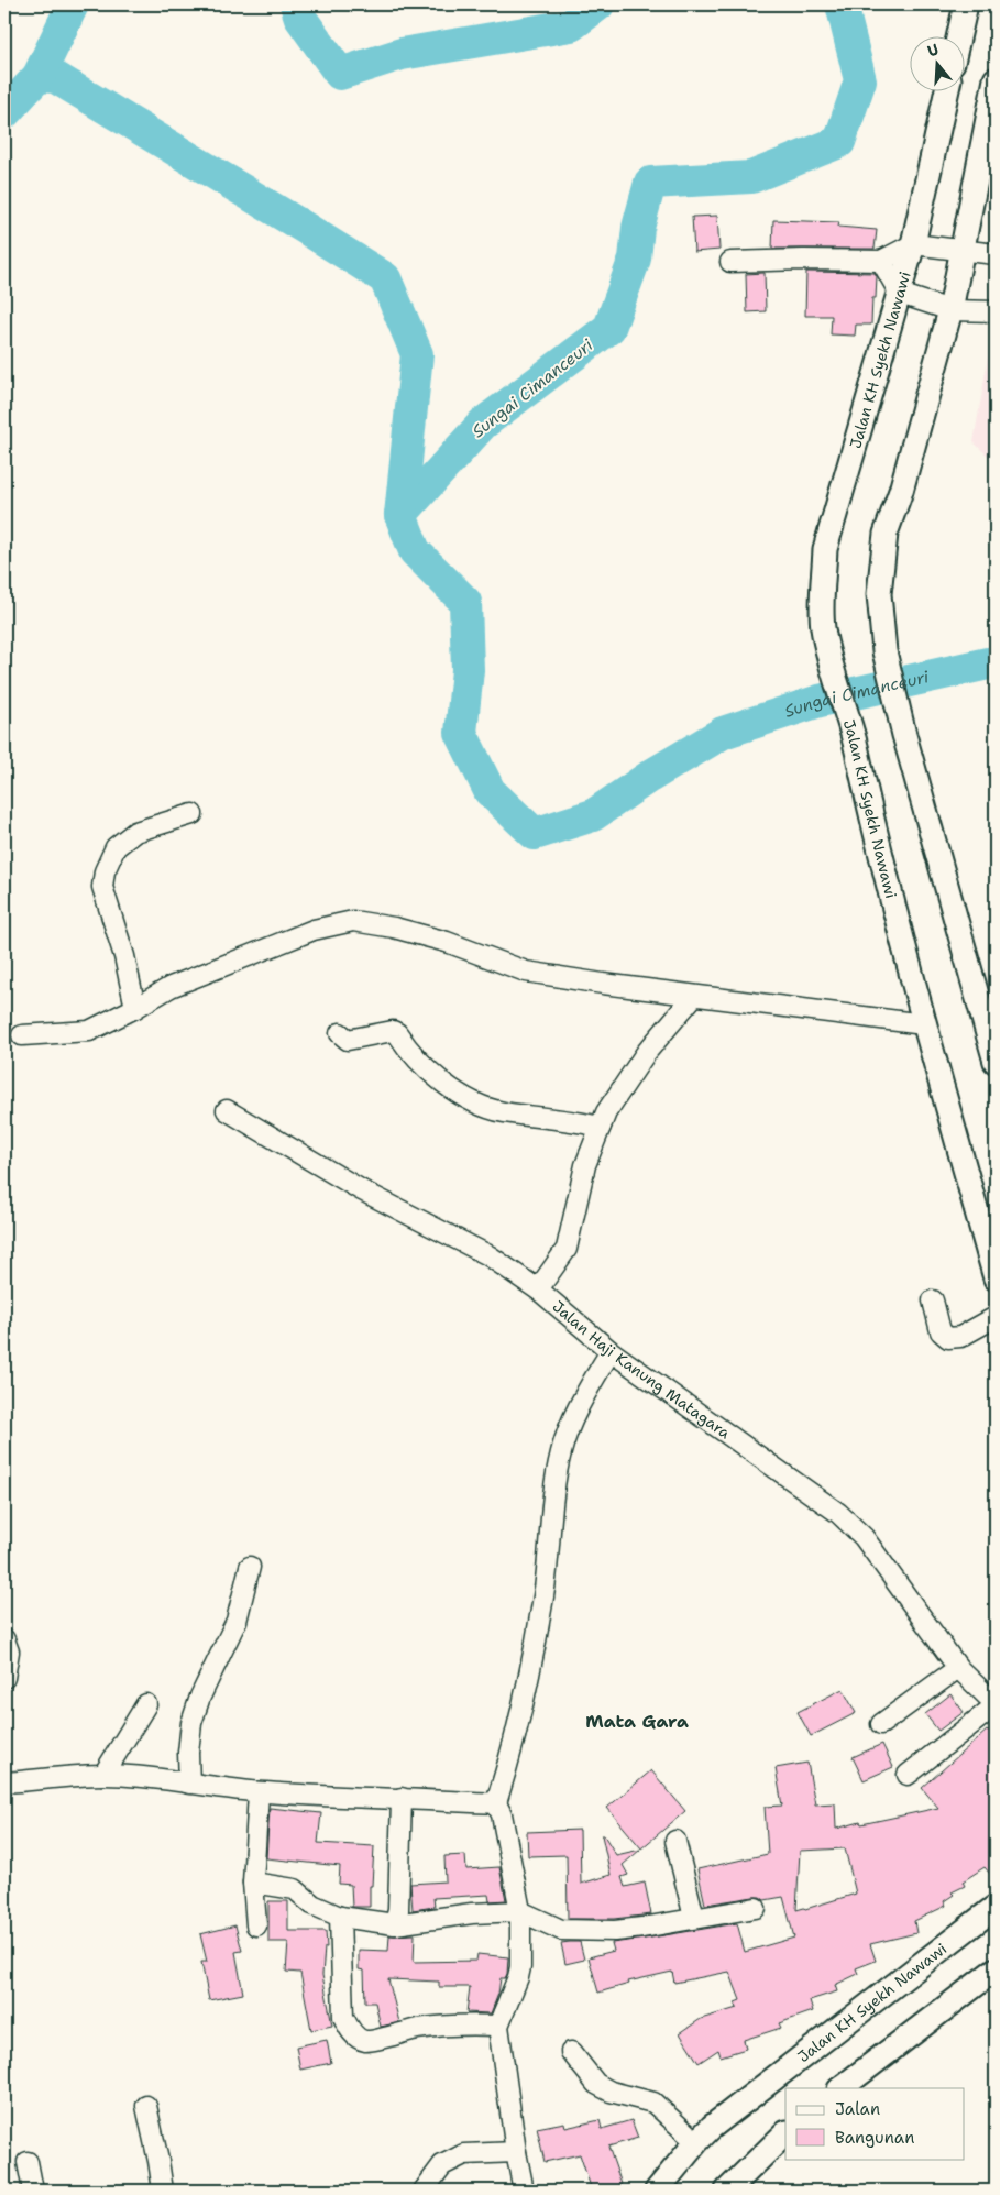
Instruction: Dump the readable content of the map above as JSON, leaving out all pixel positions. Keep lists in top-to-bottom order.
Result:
{
  "streets": {
    "main road": ["Jalan KH Syekh Nawawi"],
    "street": ["Jalan Haji Kanung Matagara"]
  },
  "districts": ["Mata Gara"],
  "water": ["Sungai Cimanceuri"],
  "legend": ["Jalan", "Bangunan"],
  "north": "top"
}
